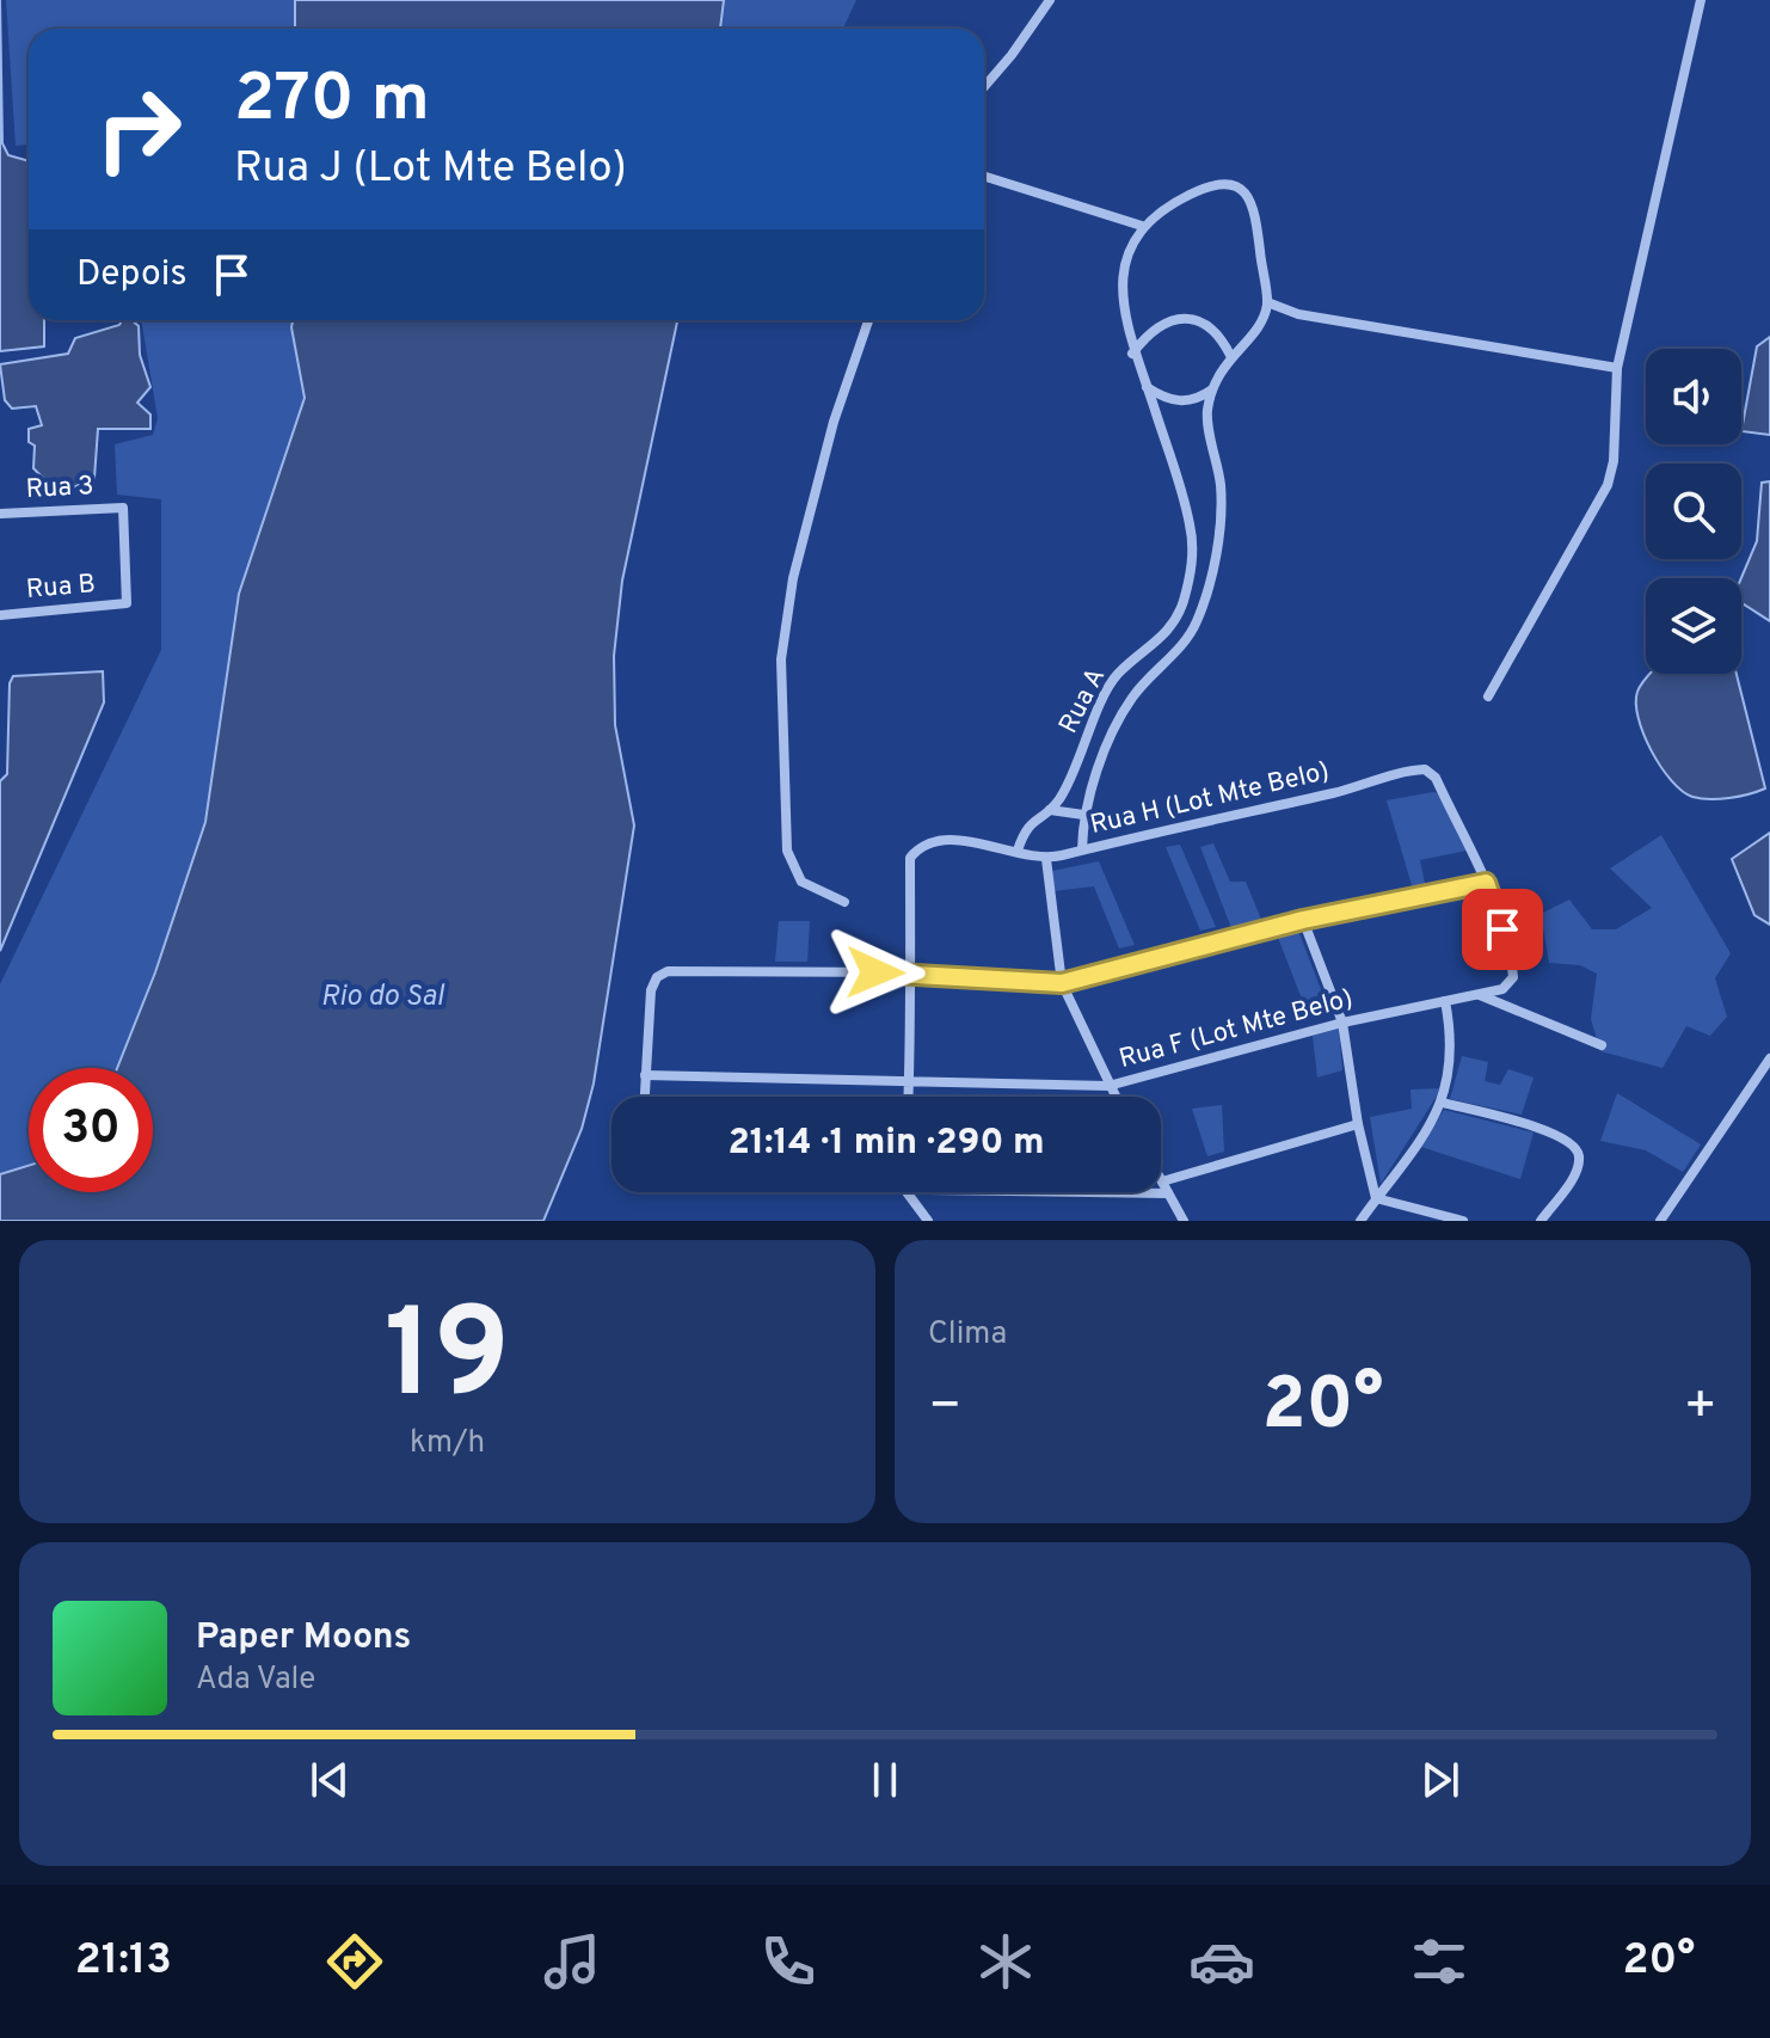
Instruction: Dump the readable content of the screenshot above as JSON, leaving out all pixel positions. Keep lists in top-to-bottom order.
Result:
{
  "streets": {
    "street": [
      "Rua 3",
      "Rua B",
      "Rua A",
      "Rua H (Lot Mte Belo)",
      "Rua F (Lot Mte Belo)"
    ]
  },
  "crossings": [
    ["Rua 3", "Rua B"],
    ["Rua A", "Rua H (Lot Mte Belo)"],
    ["Rua H (Lot Mte Belo)", "Rua F (Lot Mte Belo)"]
  ],
  "water": ["Rio do Sal"],
  "page": {
    "turn": ["270 m", "Rua J (Lot Mte Belo)"],
    "then": "Depois",
    "limit": "30",
    "trip": "21:14 · 1 min · 290 m",
    "tile": [
      ["19", "km/h"],
      "Clima"
    ],
    "heat": ["−", "20°", "+"],
    "song": ["Paper Moons", "Ada Vale"],
    "tabs": ["21:13", "20°"]
  }
}
